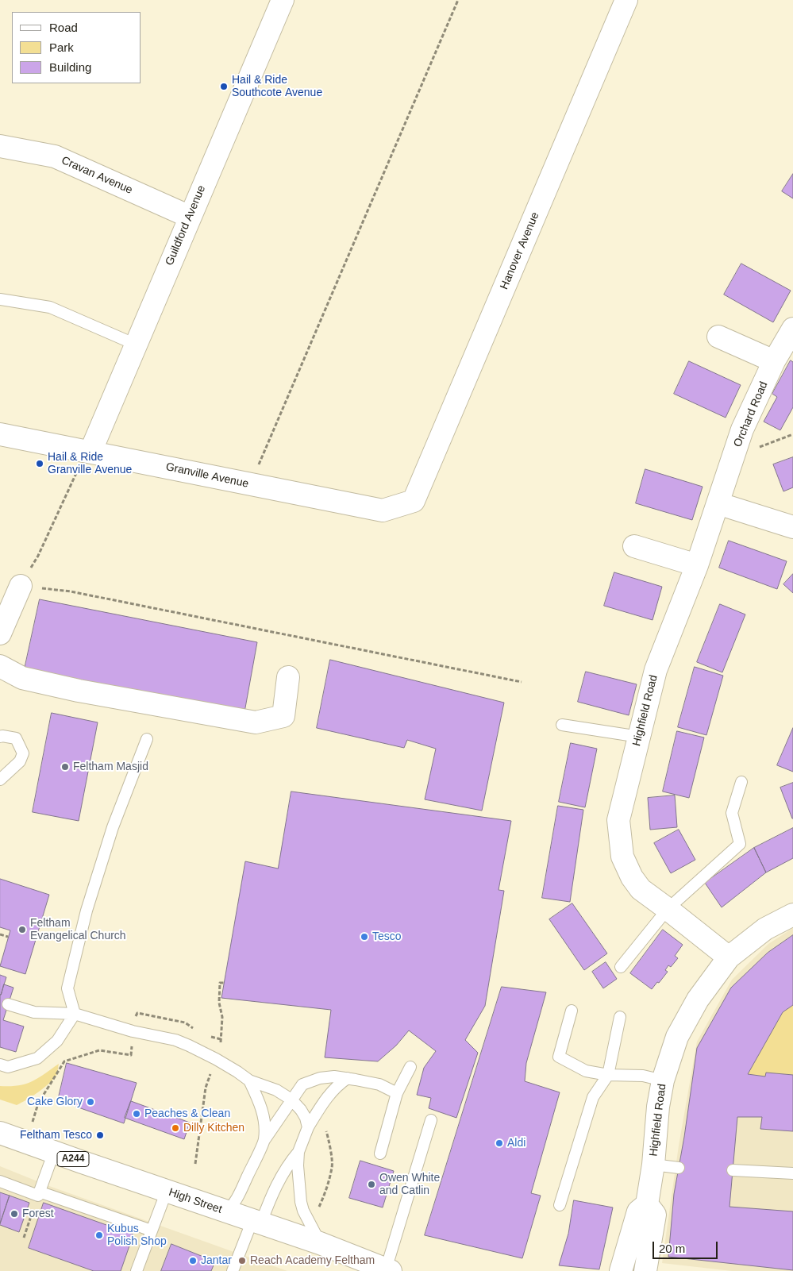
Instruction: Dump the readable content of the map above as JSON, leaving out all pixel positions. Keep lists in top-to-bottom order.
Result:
{
  "streets": {
    "street": [
      "Cravan Avenue",
      "Guildford Avenue",
      "Hanover Avenue",
      "Orchard Road",
      "Granville Avenue",
      "Highfield Road",
      "A244",
      "High Street"
    ]
  },
  "crossings": [
    ["Cravan Avenue", "Guildford Avenue"],
    ["Guildford Avenue", "Granville Avenue"],
    ["Hanover Avenue", "Granville Avenue"],
    ["Orchard Road", "Highfield Road"]
  ],
  "places": [
    "Hail & Ride Southcote Avenue",
    "Hail & Ride Granville Avenue",
    "Feltham Masjid",
    "Feltham Evangelical Church",
    "Tesco",
    "Cake Glory",
    "Peaches & Clean",
    "Dilly Kitchen",
    "Feltham Tesco",
    "Aldi",
    "Owen White and Catlin",
    "Forest",
    "Kubus Polish Shop",
    "Jantar",
    "Reach Academy Feltham"
  ],
  "legend": ["Road", "Park", "Building"],
  "scale_bar": "20 m"
}
